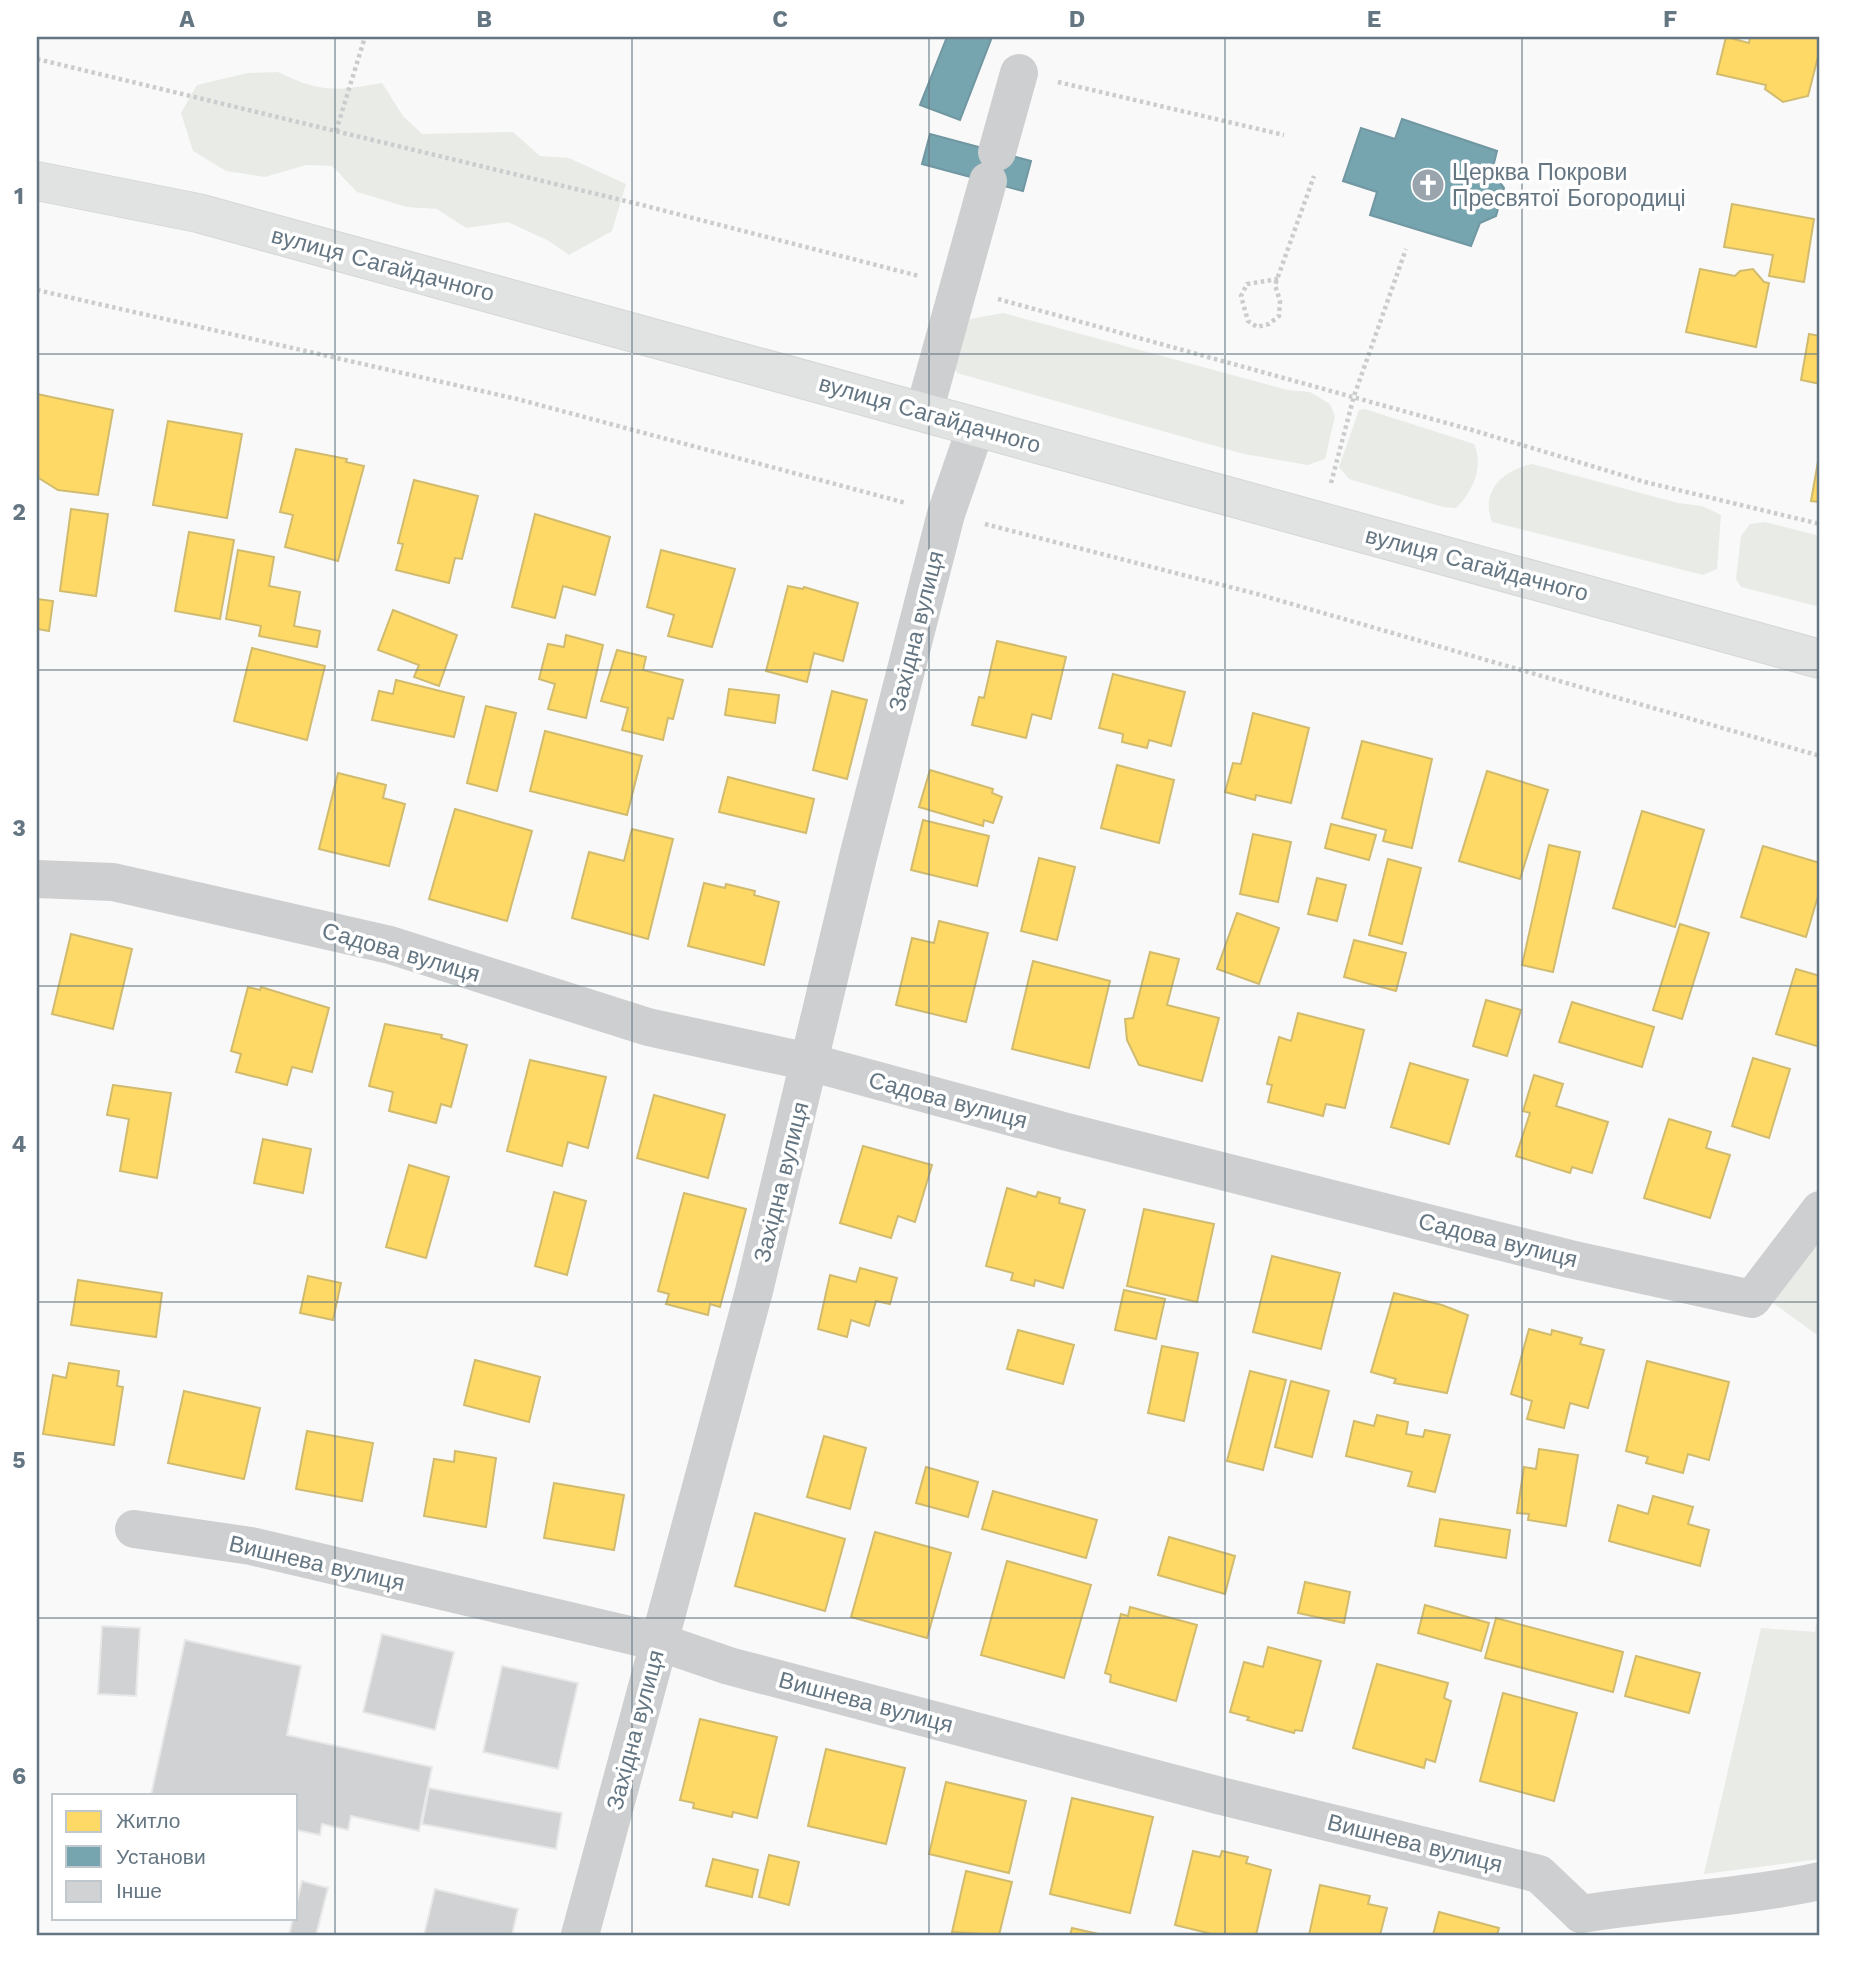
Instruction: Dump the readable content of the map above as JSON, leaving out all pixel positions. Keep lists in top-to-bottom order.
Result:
{
  "streets": {
    "main road": ["вулиця Сагайдачного"],
    "street": ["Західна вулиця", "Садова вулиця", "Вишнева вулиця"]
  },
  "crossings": [
    ["вулиця Сагайдачного", "Західна вулиця"],
    ["Західна вулиця", "Садова вулиця"],
    ["Західна вулиця", "Вишнева вулиця"]
  ],
  "places": {
    "church": ["Церква Покрови Пресвятої Богородиці"]
  },
  "legend": ["Житло", "Установи", "Інше"],
  "grid": {
    "columns": [
      "A",
      "B",
      "C",
      "D",
      "E",
      "F"
    ],
    "rows": [
      "1",
      "2",
      "3",
      "4",
      "5",
      "6"
    ]
  }
}
